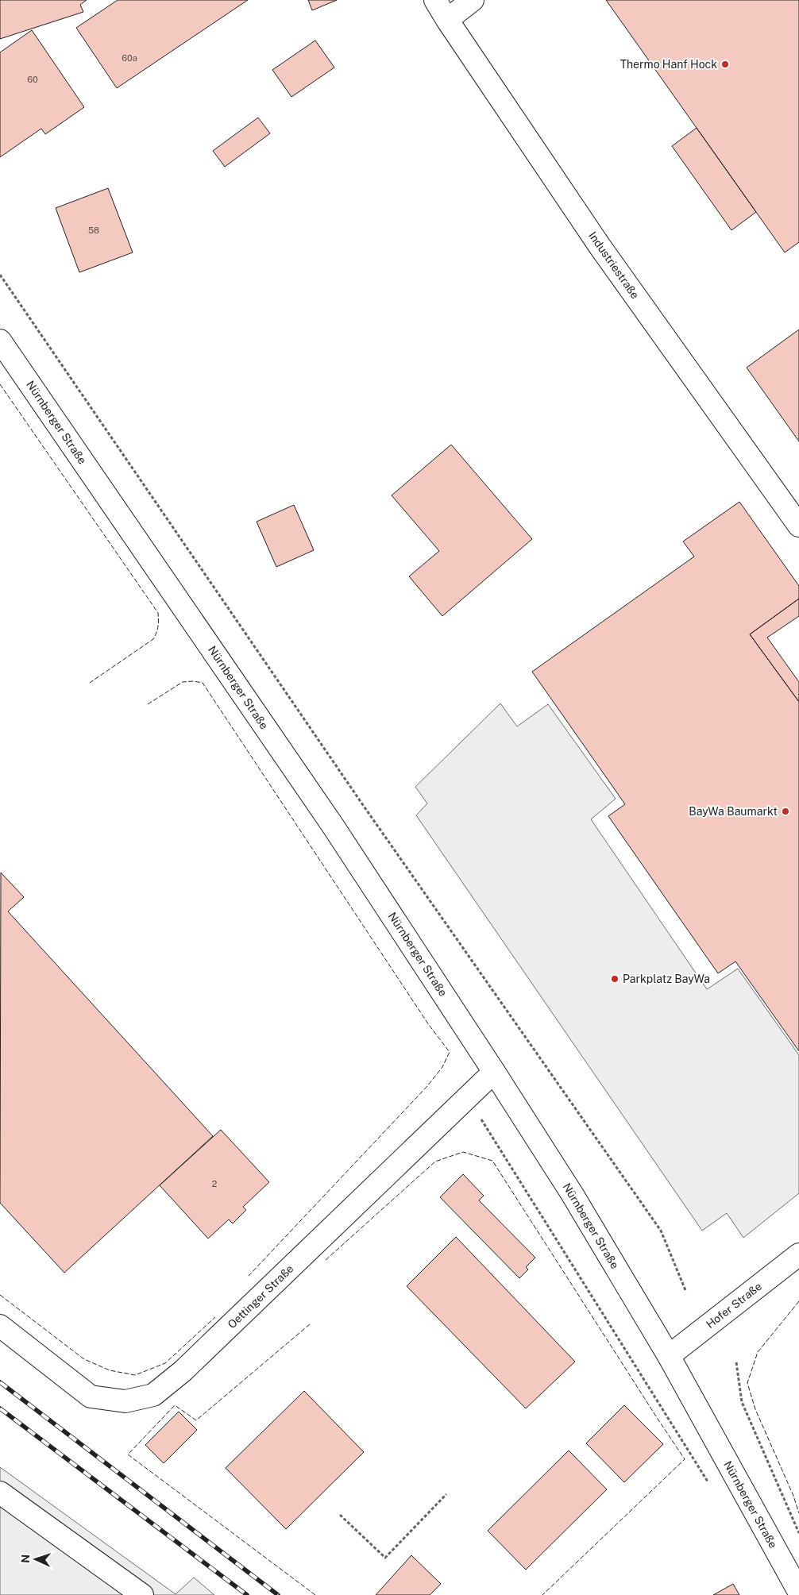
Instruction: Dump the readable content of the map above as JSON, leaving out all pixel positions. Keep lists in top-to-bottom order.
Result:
{
  "streets": {
    "street": [
      "Industriestraße",
      "Nürnberger Straße",
      "Oettinger Straße",
      "Hofer Straße"
    ]
  },
  "crossings": [
    ["Nürnberger Straße", "Oettinger Straße"],
    ["Nürnberger Straße", "Hofer Straße"]
  ],
  "places": ["Thermo Hanf Hock", "BayWa Baumarkt", "Parkplatz BayWa"],
  "house_numbers": [
    "60a",
    "60",
    "58",
    "2"
  ],
  "north": "left"
}
